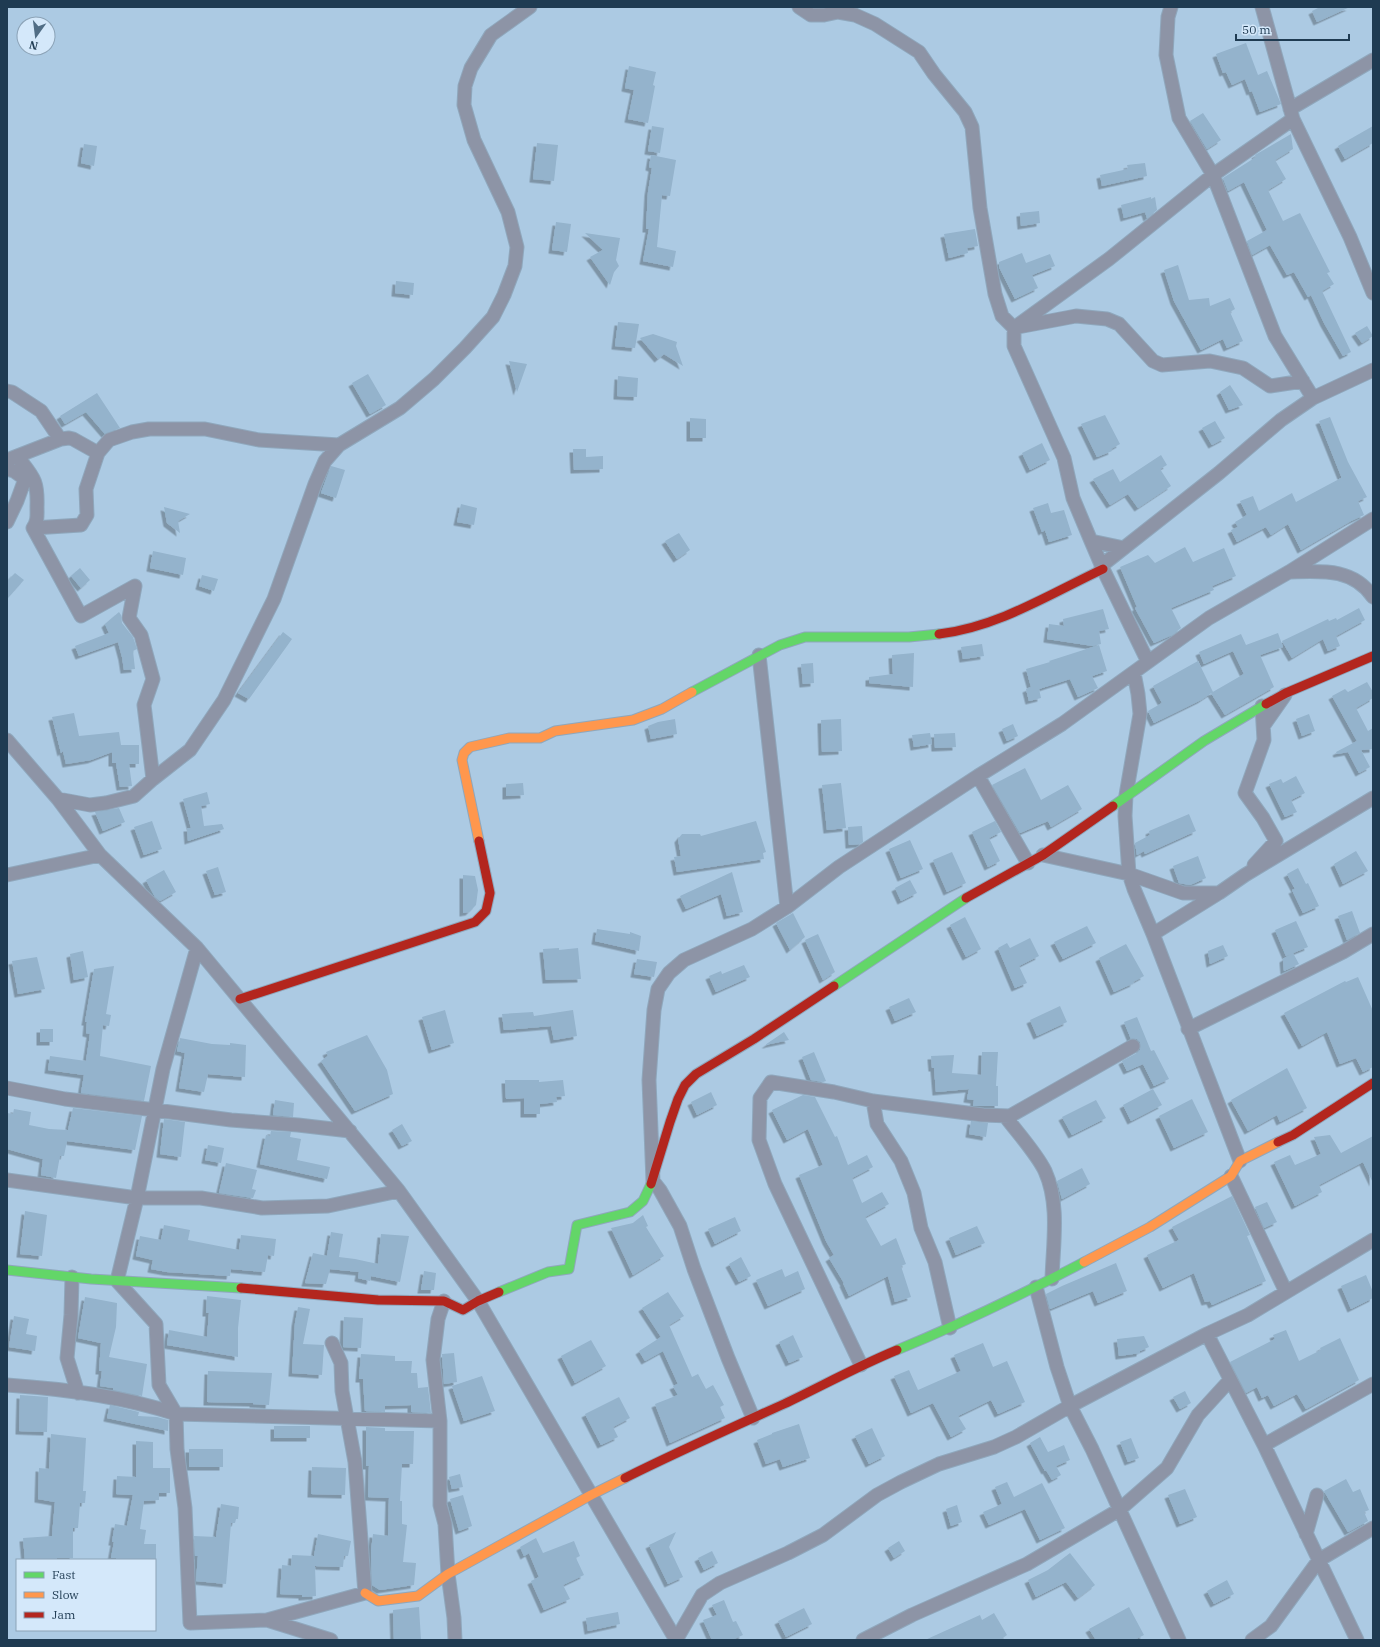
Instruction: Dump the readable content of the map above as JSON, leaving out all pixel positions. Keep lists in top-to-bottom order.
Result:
{
  "legend": ["Fast", "Slow", "Jam"],
  "scale_bar": "50 m",
  "north": "bottom"
}
